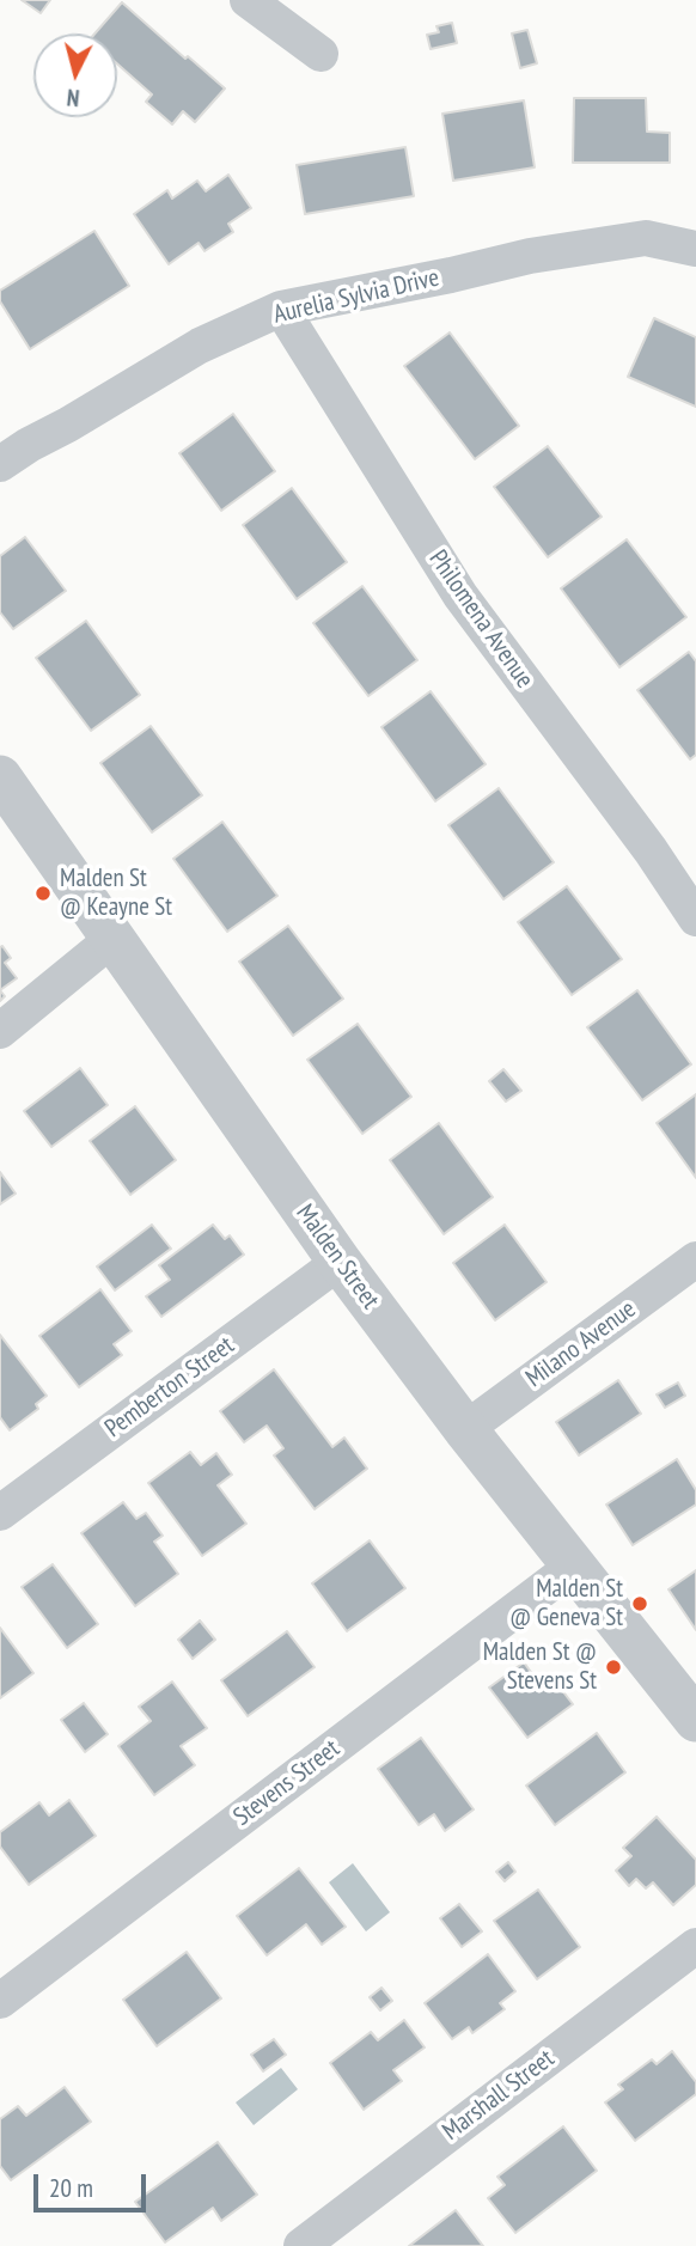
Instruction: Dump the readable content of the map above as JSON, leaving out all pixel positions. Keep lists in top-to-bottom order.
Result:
{
  "streets": {
    "street": [
      "Aurelia Sylvia Drive",
      "Philomena Avenue",
      "Malden Street",
      "Milano Avenue",
      "Pemberton Street",
      "Stevens Street",
      "Marshall Street"
    ]
  },
  "crossings": [
    ["Aurelia Sylvia Drive", "Philomena Avenue"],
    ["Malden Street", "Milano Avenue"],
    ["Malden Street", "Pemberton Street"],
    ["Malden Street", "Stevens Street"]
  ],
  "places": ["Malden St @ Keayne St", "Malden St @ Geneva St", "Malden St @ Stevens St"],
  "scale_bar": "20 m",
  "north": "bottom"
}
